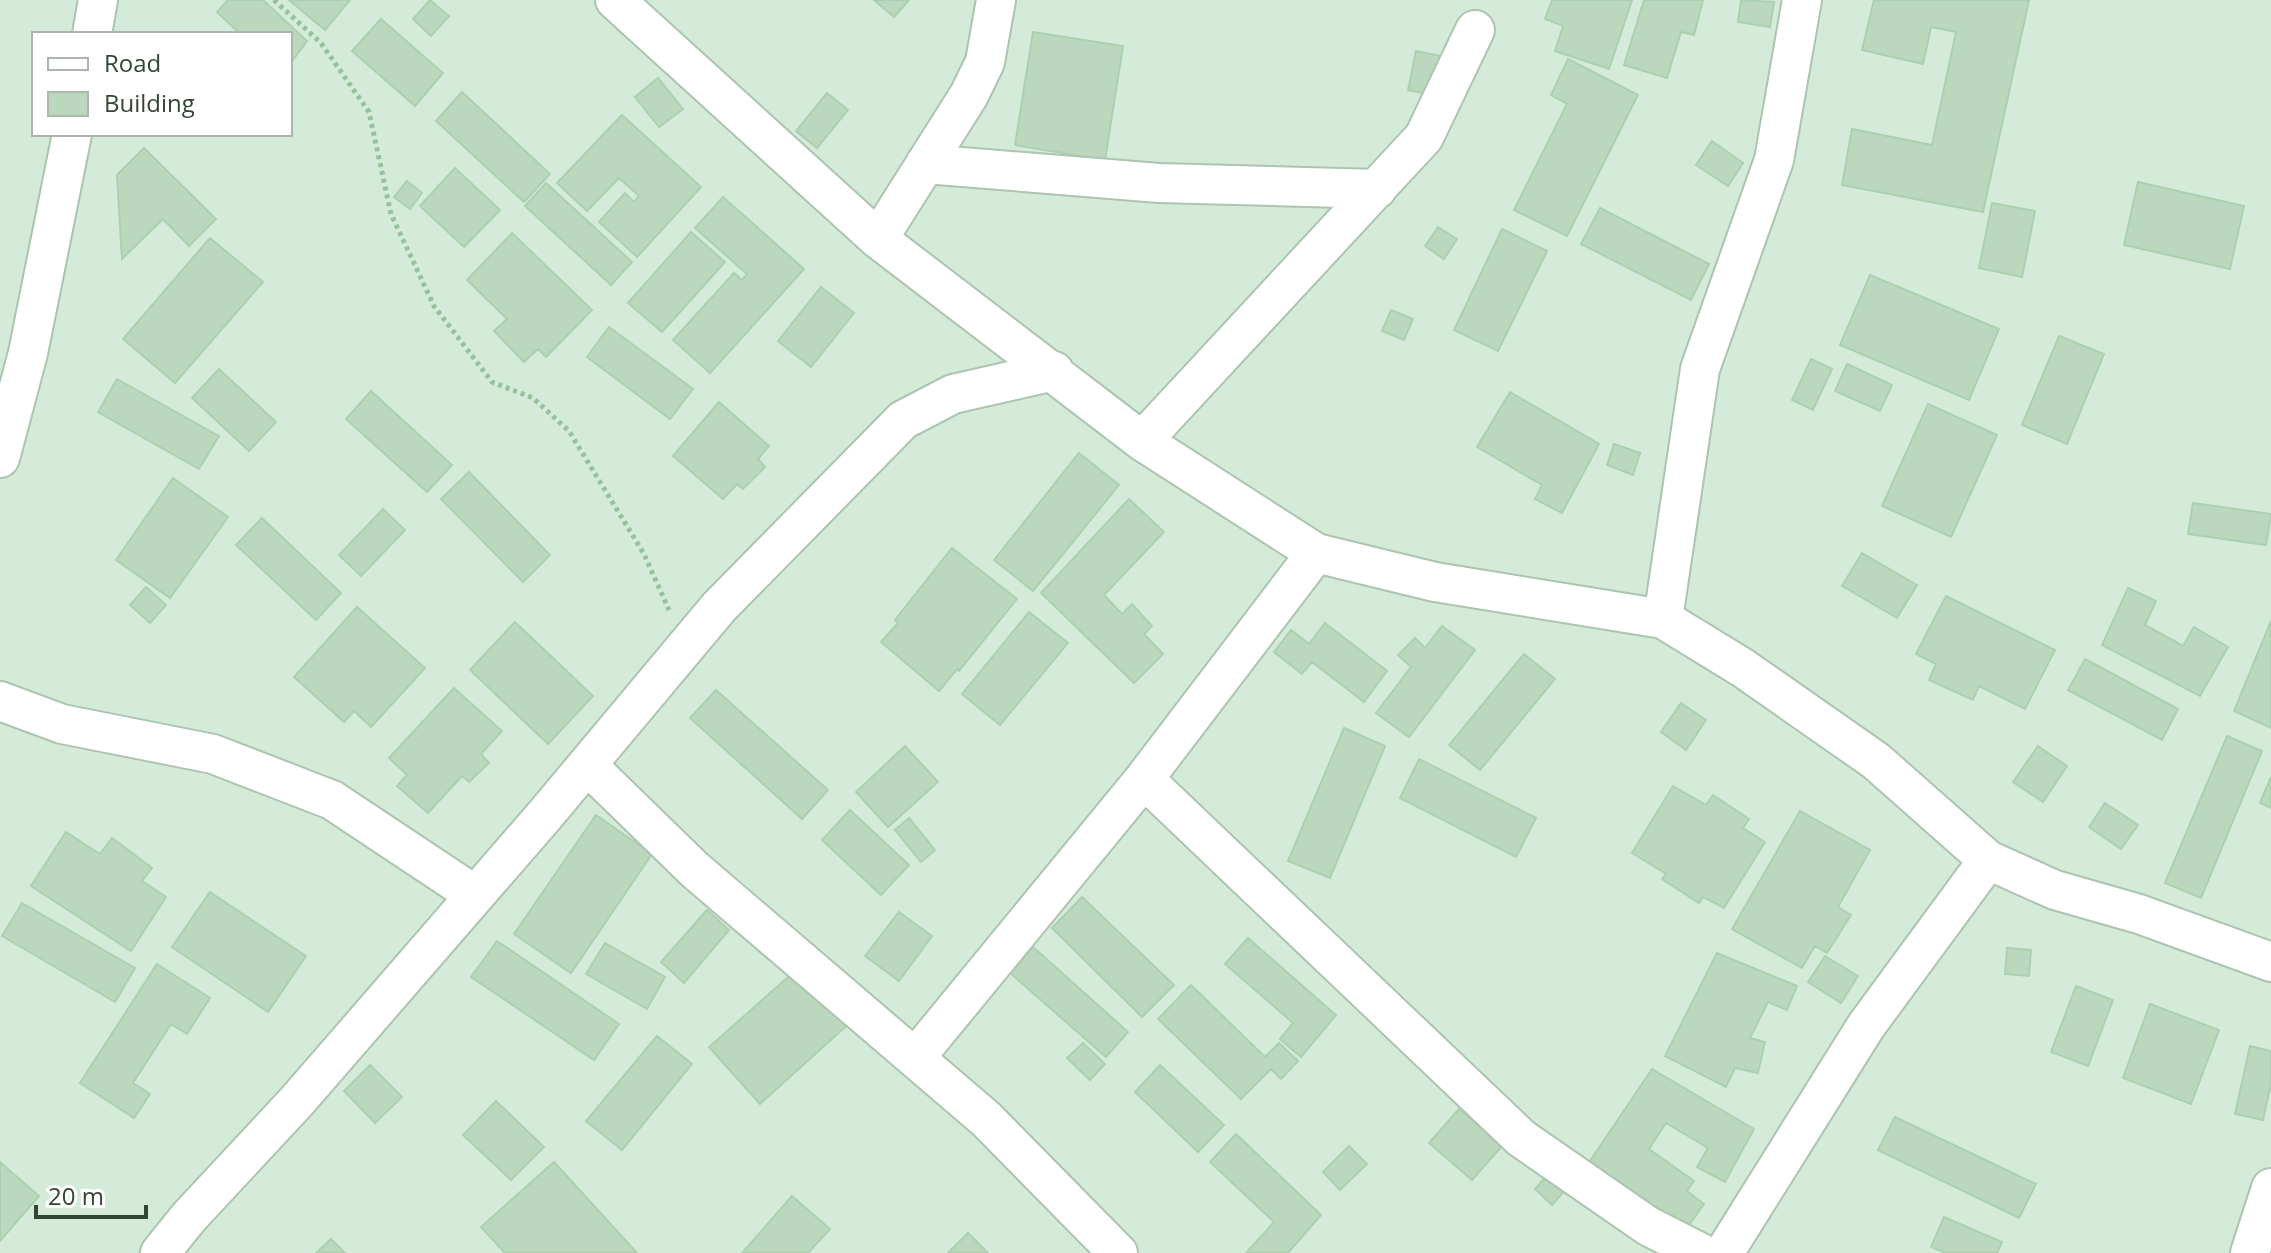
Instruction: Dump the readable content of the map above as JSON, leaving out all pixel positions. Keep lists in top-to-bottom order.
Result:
{
  "legend": ["Road", "Building"],
  "scale_bar": "20 m"
}
